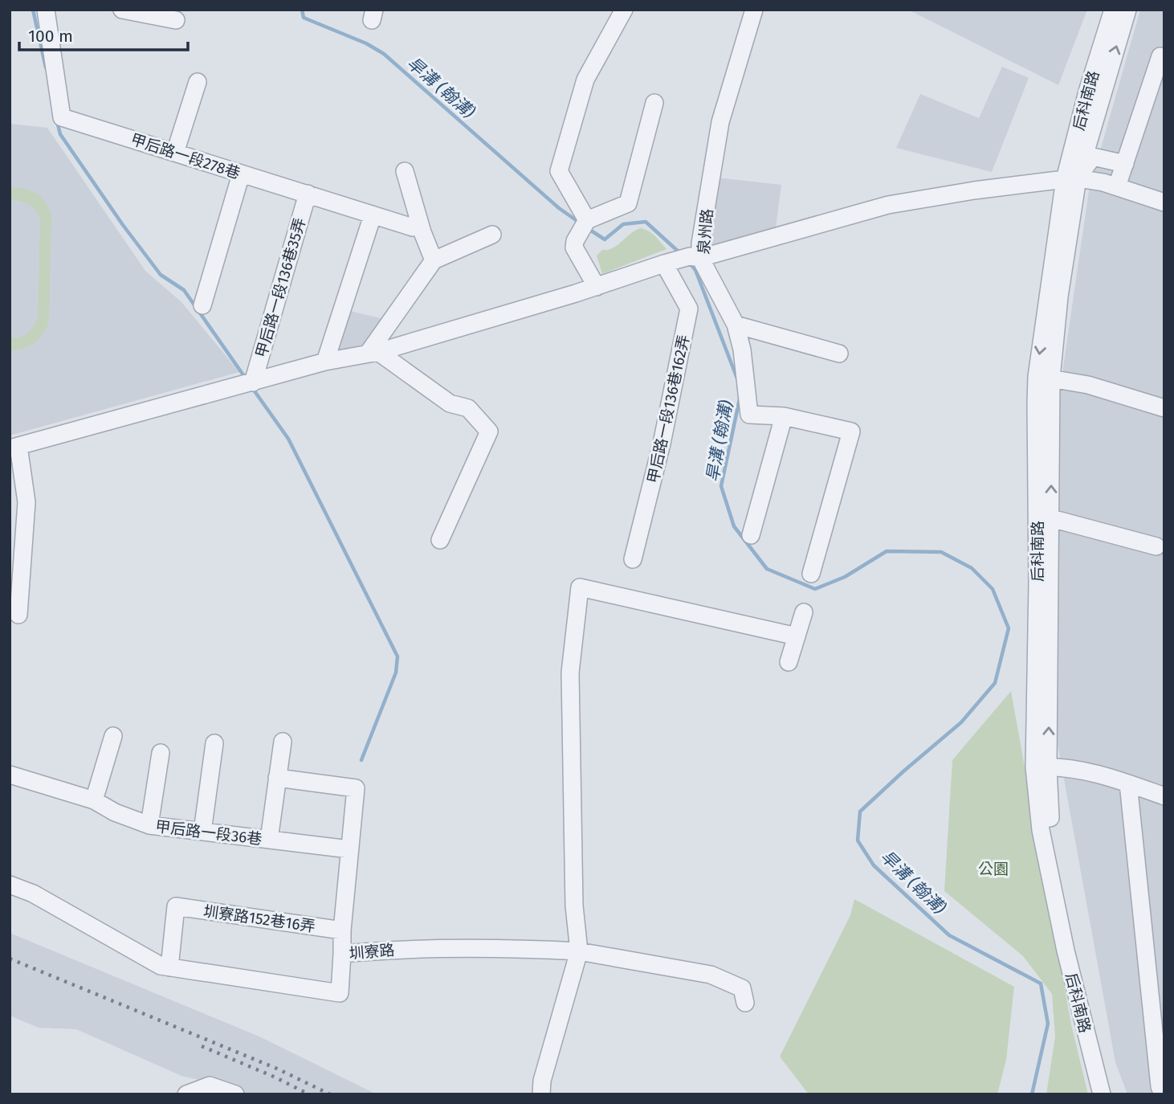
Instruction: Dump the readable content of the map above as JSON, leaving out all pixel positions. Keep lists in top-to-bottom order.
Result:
{
  "streets": {
    "street": [
      "后科南路",
      "甲后路一段278巷",
      "泉州路",
      "甲后路一段136巷35弄",
      "甲后路一段136巷162弄",
      "甲后路一段36巷",
      "圳寮路152巷16弄",
      "圳寮路"
    ]
  },
  "crossings": [
    ["甲后路一段278巷", "甲后路一段136巷35弄"],
    ["泉州路", "甲后路一段136巷162弄"],
    ["圳寮路152巷16弄", "圳寮路"]
  ],
  "water": ["旱溝 (翰溝)"],
  "parks": ["公園"],
  "scale_bar": "100 m"
}
